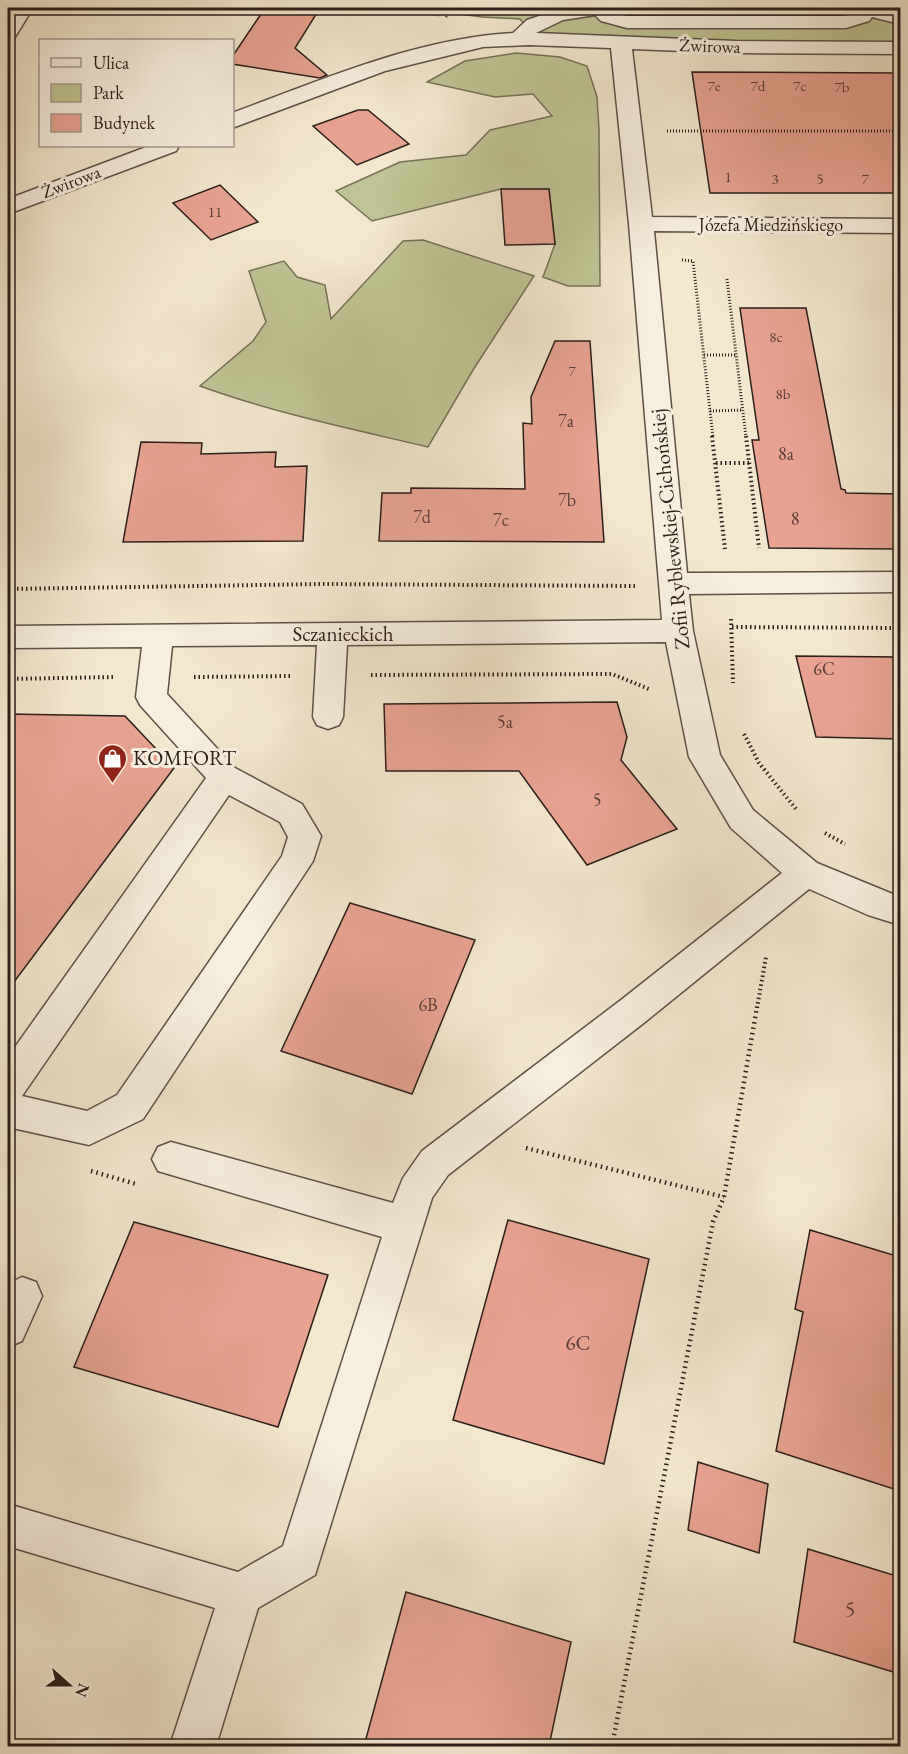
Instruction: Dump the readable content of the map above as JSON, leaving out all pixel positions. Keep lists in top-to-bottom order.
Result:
{
  "streets": {
    "street": [
      "Żwirowa",
      "Józefa Miedzińskiego",
      "Zofii Ryblewskiej-Cichońskiej",
      "Sczanieckich"
    ]
  },
  "crossings": [
    ["Żwirowa", "Zofii Ryblewskiej-Cichońskiej"],
    ["Józefa Miedzińskiego", "Zofii Ryblewskiej-Cichońskiej"],
    ["Zofii Ryblewskiej-Cichońskiej", "Sczanieckich"]
  ],
  "places": {
    "shop": ["KOMFORT"]
  },
  "house_numbers": [
    "7e",
    "7d",
    "7c",
    "7b",
    "1",
    "3",
    "5",
    "7",
    "11",
    "8c",
    "7",
    "8b",
    "7a",
    "8a",
    "7b",
    "7d",
    "8",
    "7c",
    "6C",
    "5a",
    "5",
    "6B",
    "6C",
    "5"
  ],
  "legend": ["Ulica", "Park", "Budynek"],
  "north": "right"
}
